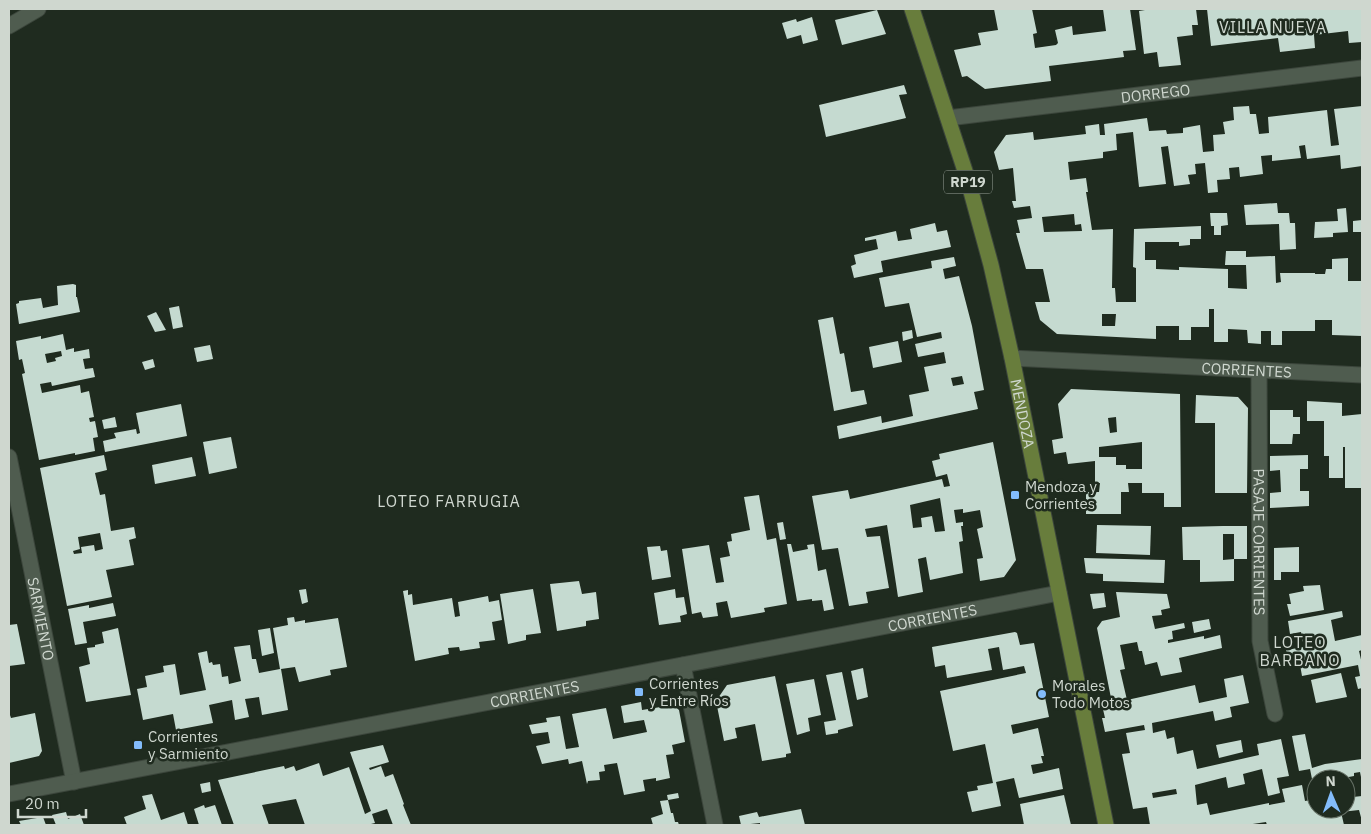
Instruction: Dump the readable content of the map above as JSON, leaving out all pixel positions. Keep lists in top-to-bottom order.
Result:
{
  "streets": {
    "main road": ["RP19", "MENDOZA"],
    "street": [
      "DORREGO",
      "CORRIENTES",
      "PASAJE CORRIENTES",
      "SARMIENTO"
    ]
  },
  "crossings": [
    ["DORREGO", "MENDOZA"],
    ["CORRIENTES", "MENDOZA"],
    ["CORRIENTES", "PASAJE CORRIENTES"],
    ["CORRIENTES", "SARMIENTO"]
  ],
  "districts": ["VILLA NUEVA", "LOTEO FARRUGIA", "LOTEO BARBANO"],
  "places": {
    "transit": ["Mendoza y Corrientes", "Corrientes y Entre Ríos", "Corrientes y Sarmiento"],
    "other": ["Morales Todo Motos"]
  },
  "scale_bar": "20 m",
  "north": "top"
}
